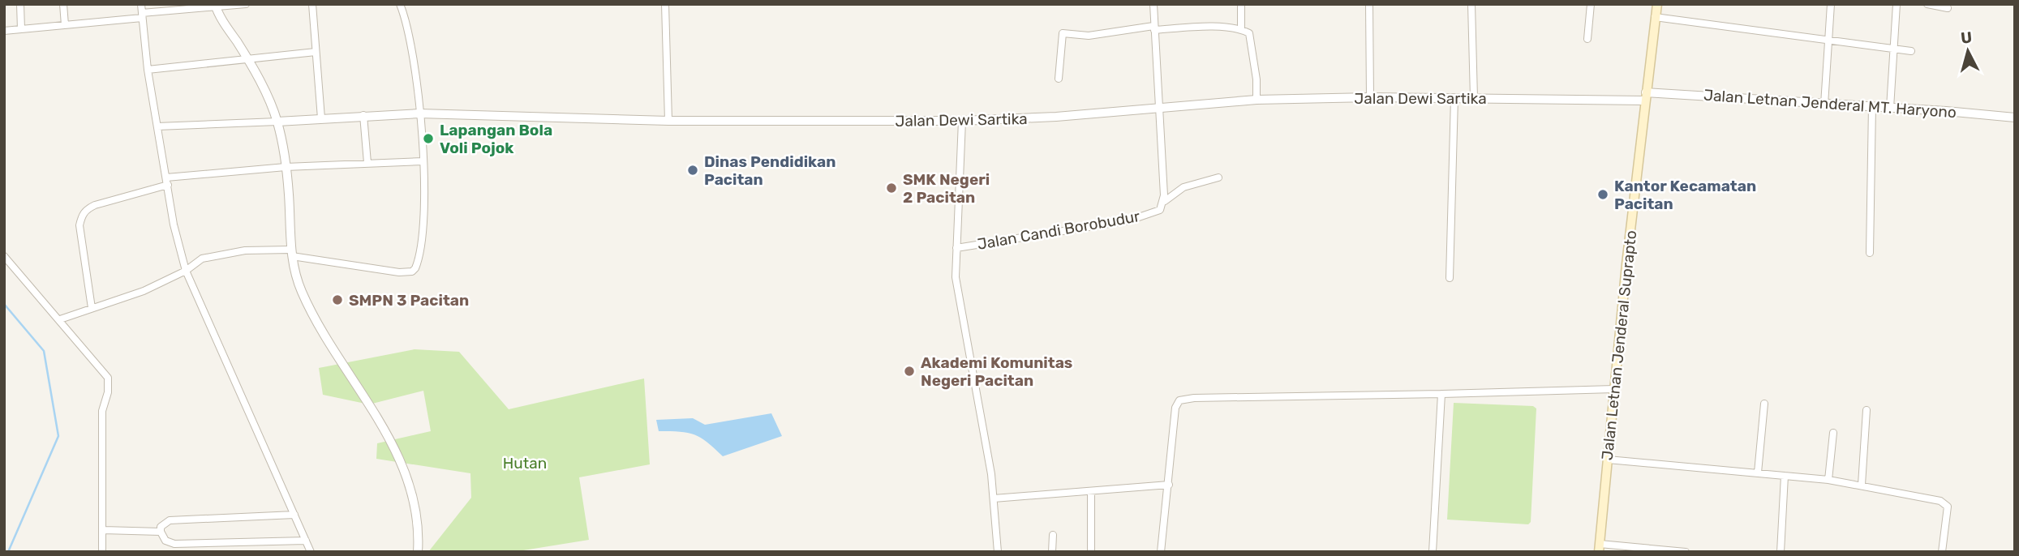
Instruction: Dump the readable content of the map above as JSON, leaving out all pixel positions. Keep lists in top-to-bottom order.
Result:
{
  "streets": {
    "main road": ["Jalan Letnan Jenderal Suprapto"],
    "street": ["Jalan Dewi Sartika", "Jalan Letnan Jenderal MT. Haryono", "Jalan Candi Borobudur"]
  },
  "crossings": [
    ["Jalan Dewi Sartika", "Jalan Letnan Jenderal MT. Haryono"],
    ["Jalan Dewi Sartika", "Jalan Letnan Jenderal Suprapto"],
    ["Jalan Letnan Jenderal MT. Haryono", "Jalan Letnan Jenderal Suprapto"]
  ],
  "parks": ["Hutan"],
  "places": [
    "Lapangan Bola Voli Pojok",
    "Dinas Pendidikan Pacitan",
    "SMK Negeri 2 Pacitan",
    "Kantor Kecamatan Pacitan",
    "SMPN 3 Pacitan",
    "Akademi Komunitas Negeri Pacitan"
  ],
  "north": "top"
}
